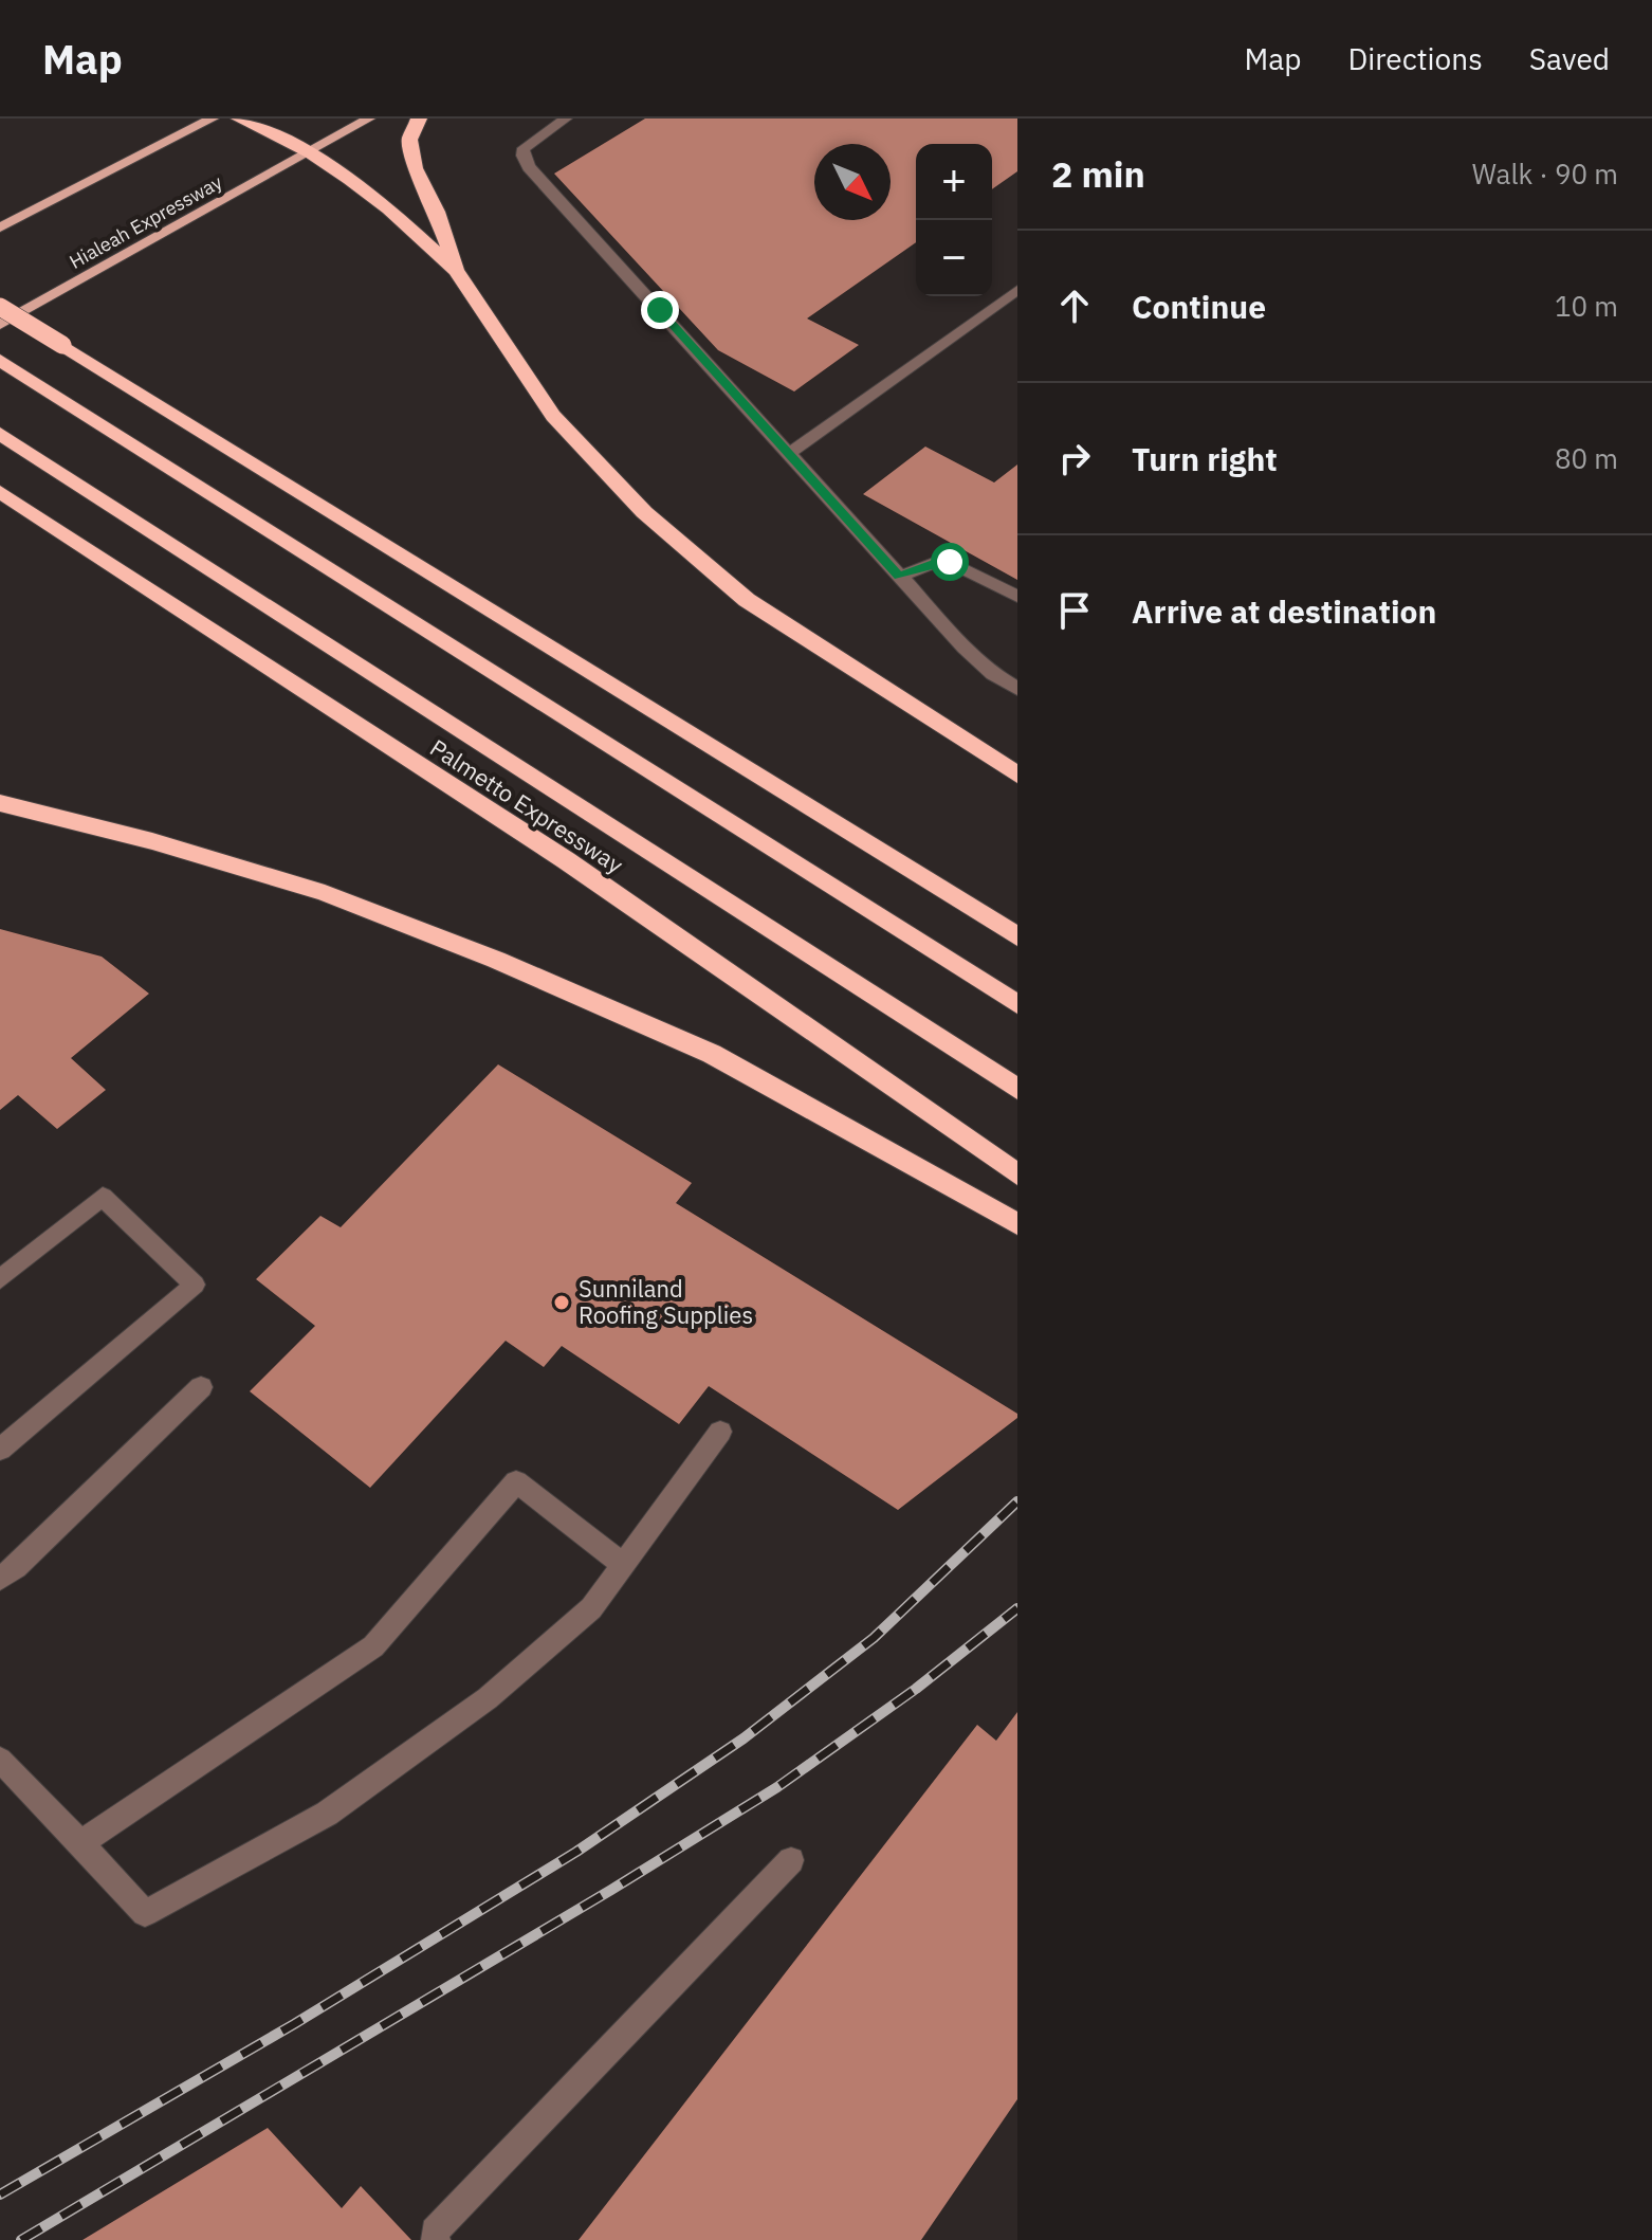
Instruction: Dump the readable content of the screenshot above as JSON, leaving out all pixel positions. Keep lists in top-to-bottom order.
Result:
{
  "streets": {
    "highway": ["Palmetto Expressway"],
    "main road": ["Hialeah Expressway"]
  },
  "places": ["Sunniland Roofing Supplies"],
  "north": "bottom right",
  "page": {
    "header": "Map",
    "nav": ["Map", "Directions", "Saved"],
    "heading": ["2 min", "Walk · 90 m"],
    "map_buttons": ["+", "−"],
    "list": [
      ["Continue", "10 m"],
      ["Turn right", "80 m"],
      "Arrive at destination"
    ]
  }
}
